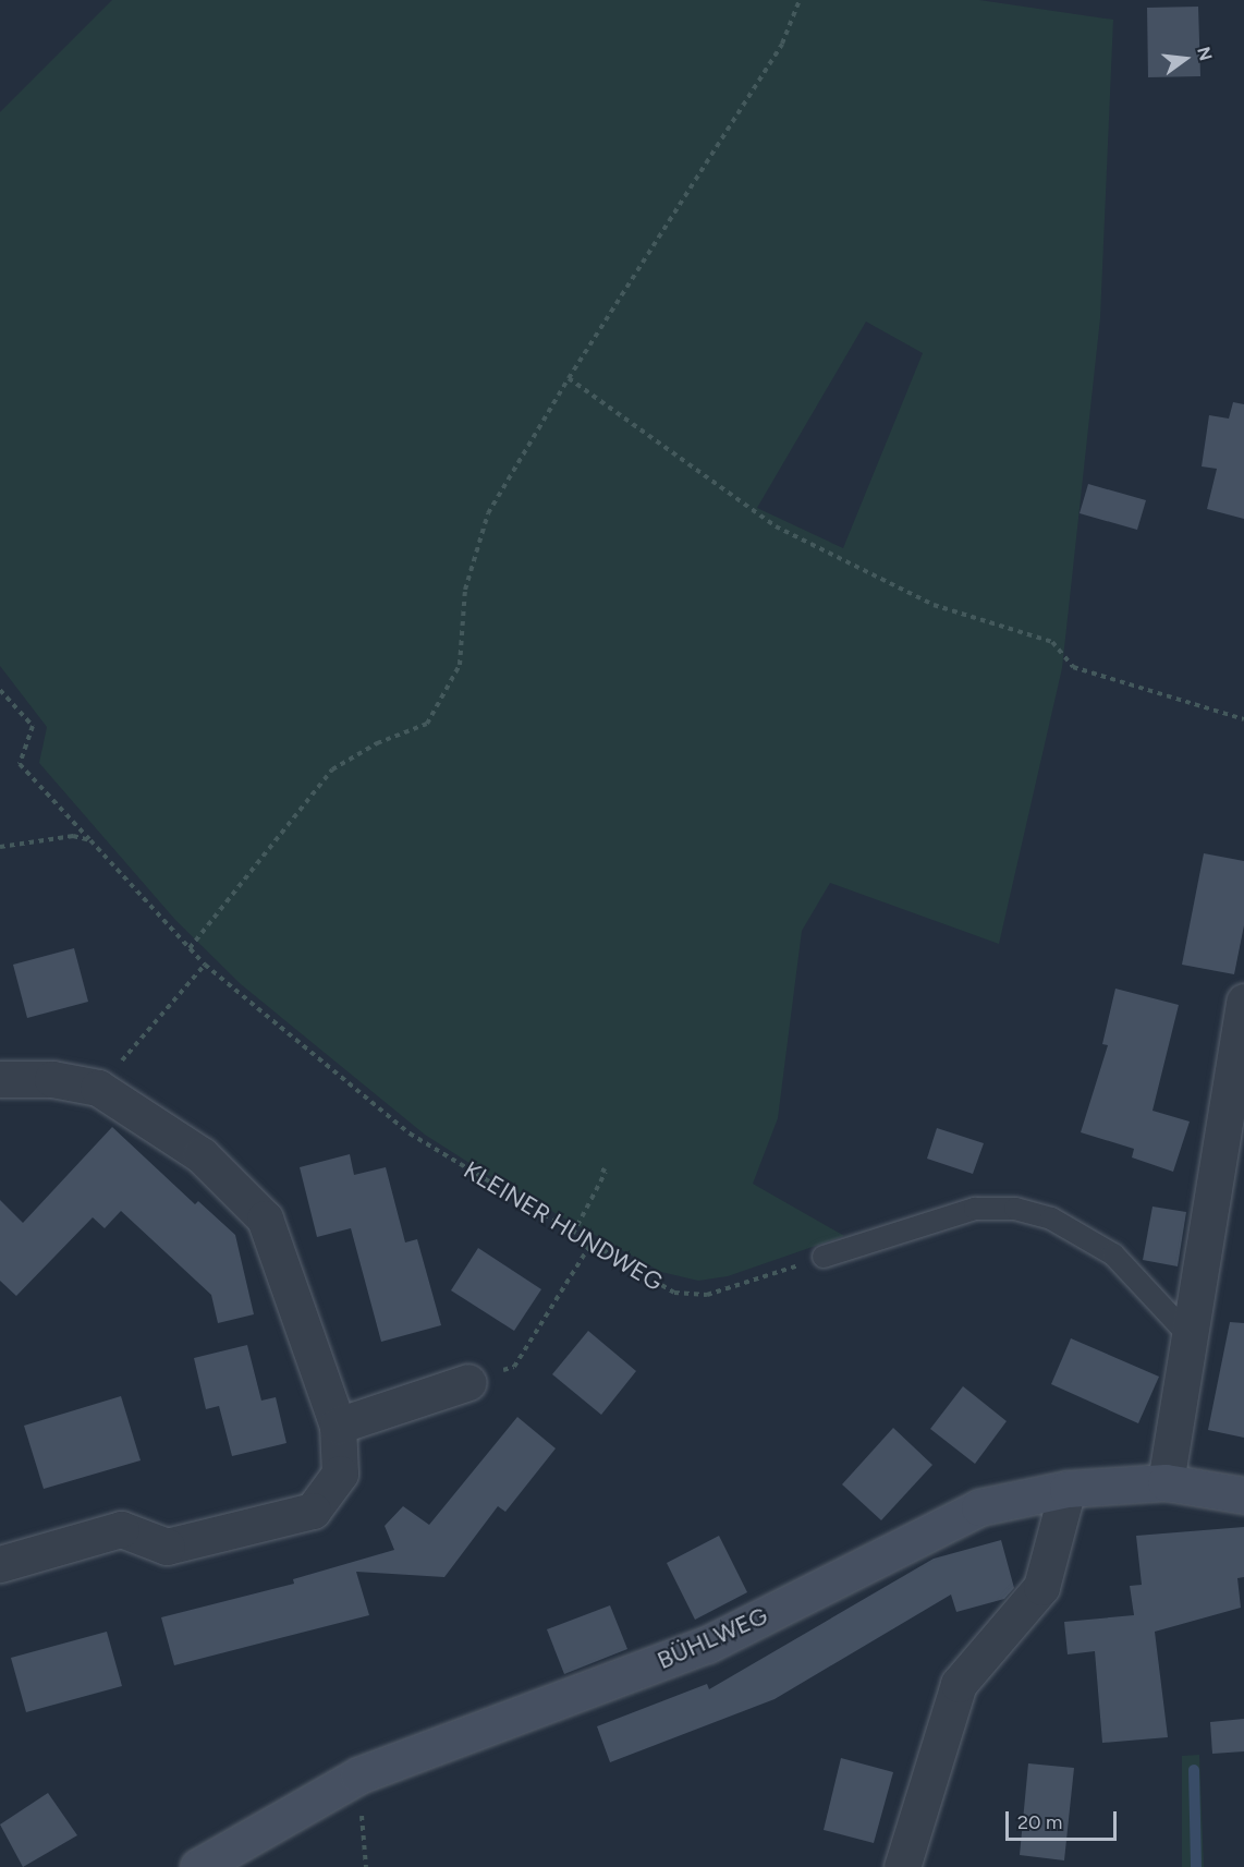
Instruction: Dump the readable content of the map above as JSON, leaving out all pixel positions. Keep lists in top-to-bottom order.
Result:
{
  "streets": {
    "street": ["BÜHLWEG"],
    "path": ["KLEINER HUNDWEG"]
  },
  "scale_bar": "20 m",
  "north": "right"
}
